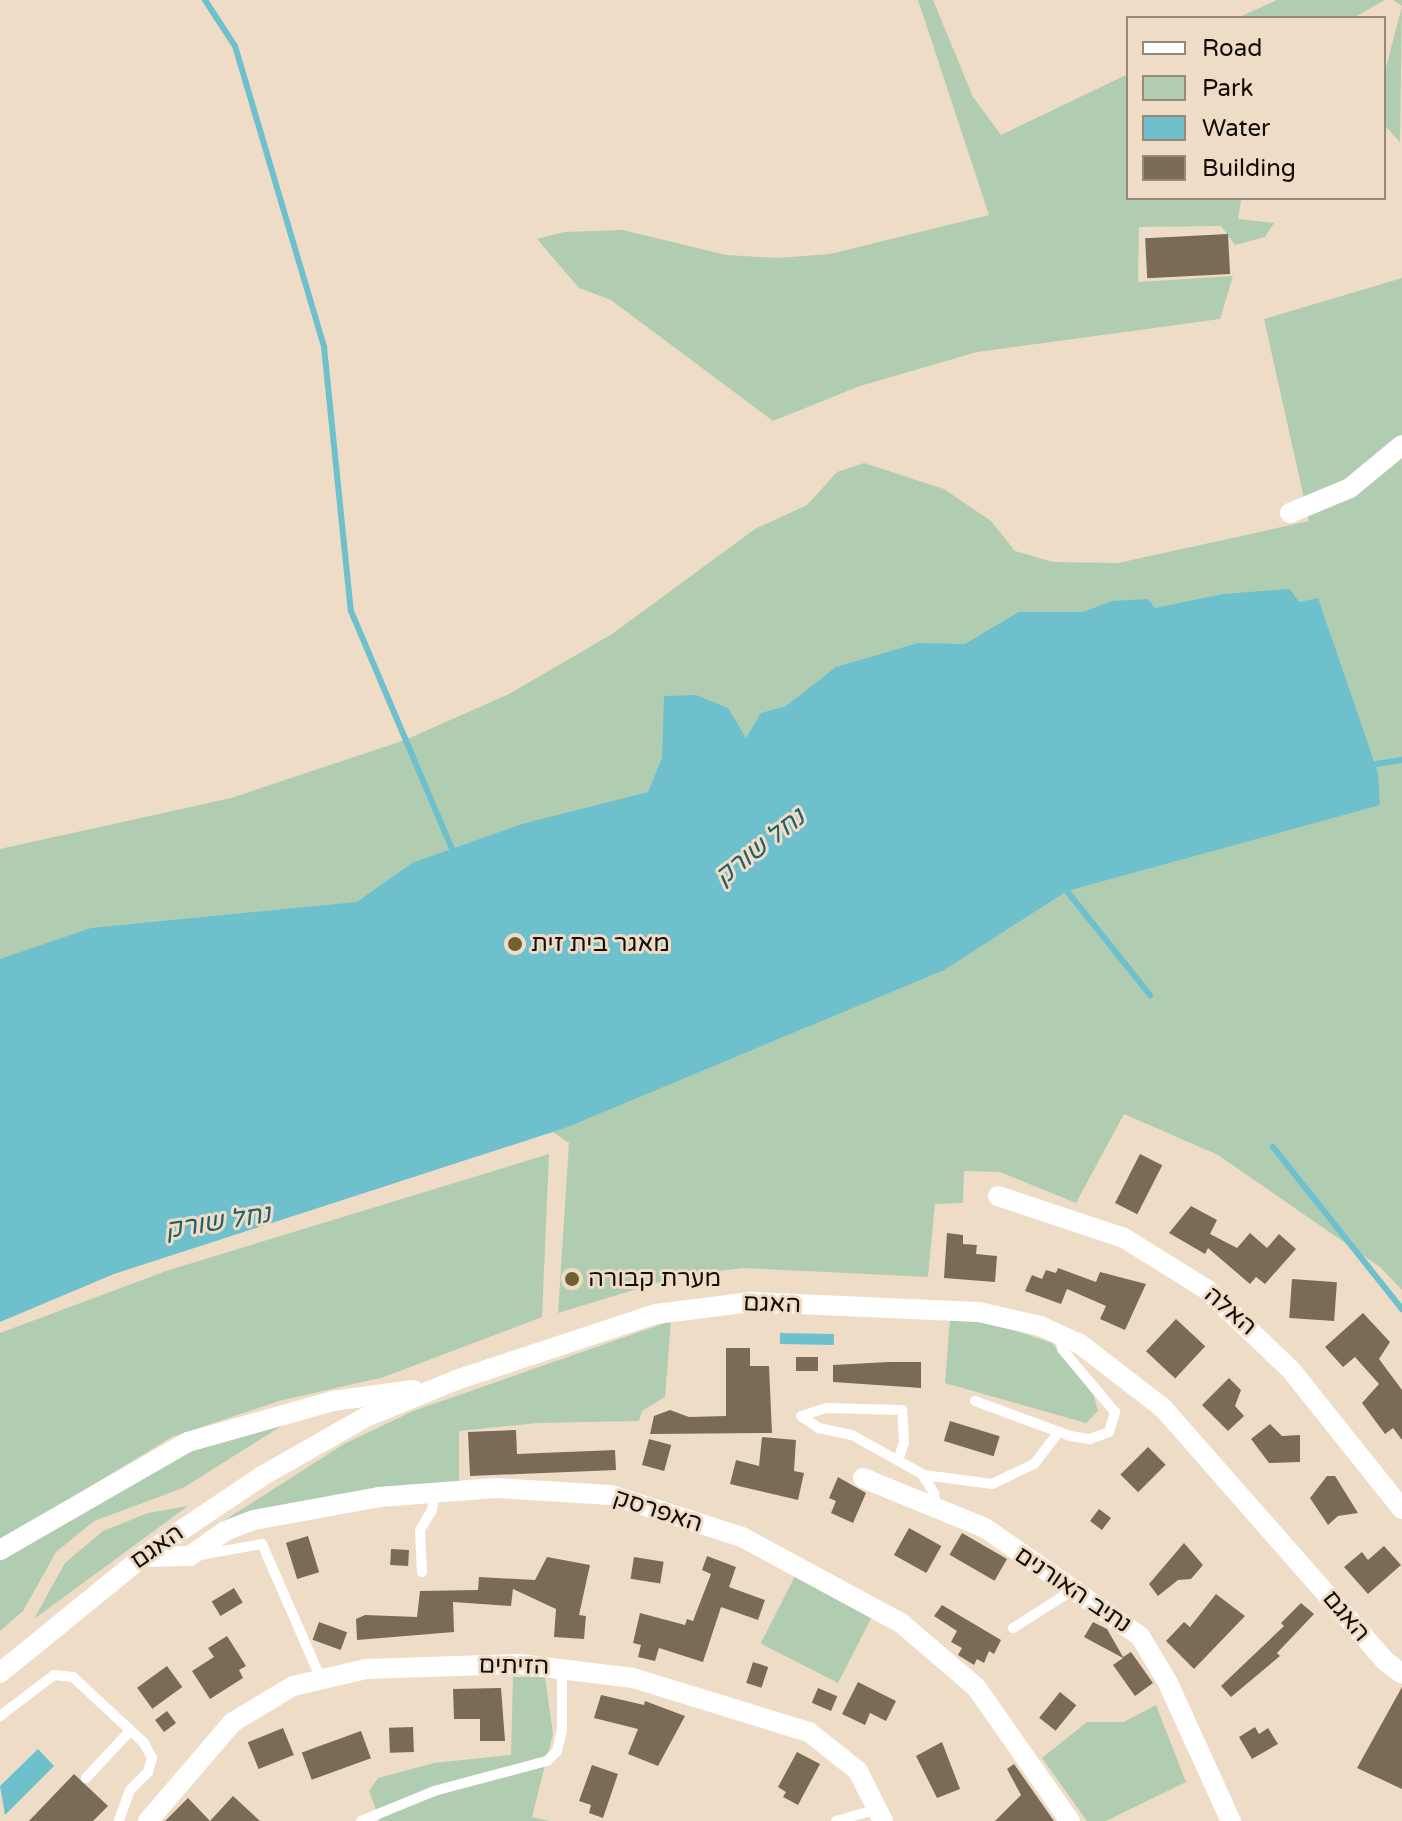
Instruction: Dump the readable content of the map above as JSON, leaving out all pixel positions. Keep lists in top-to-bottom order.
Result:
{
  "streets": {
    "street": [
      "האגם",
      "האלה",
      "האפרסק",
      "נתיב האורנים",
      "הזיתים"
    ]
  },
  "water": ["נחל שורק"],
  "places": ["מאגר בית זית", "מערת קבורה"],
  "legend": [
    "Road",
    "Park",
    "Water",
    "Building"
  ]
}
